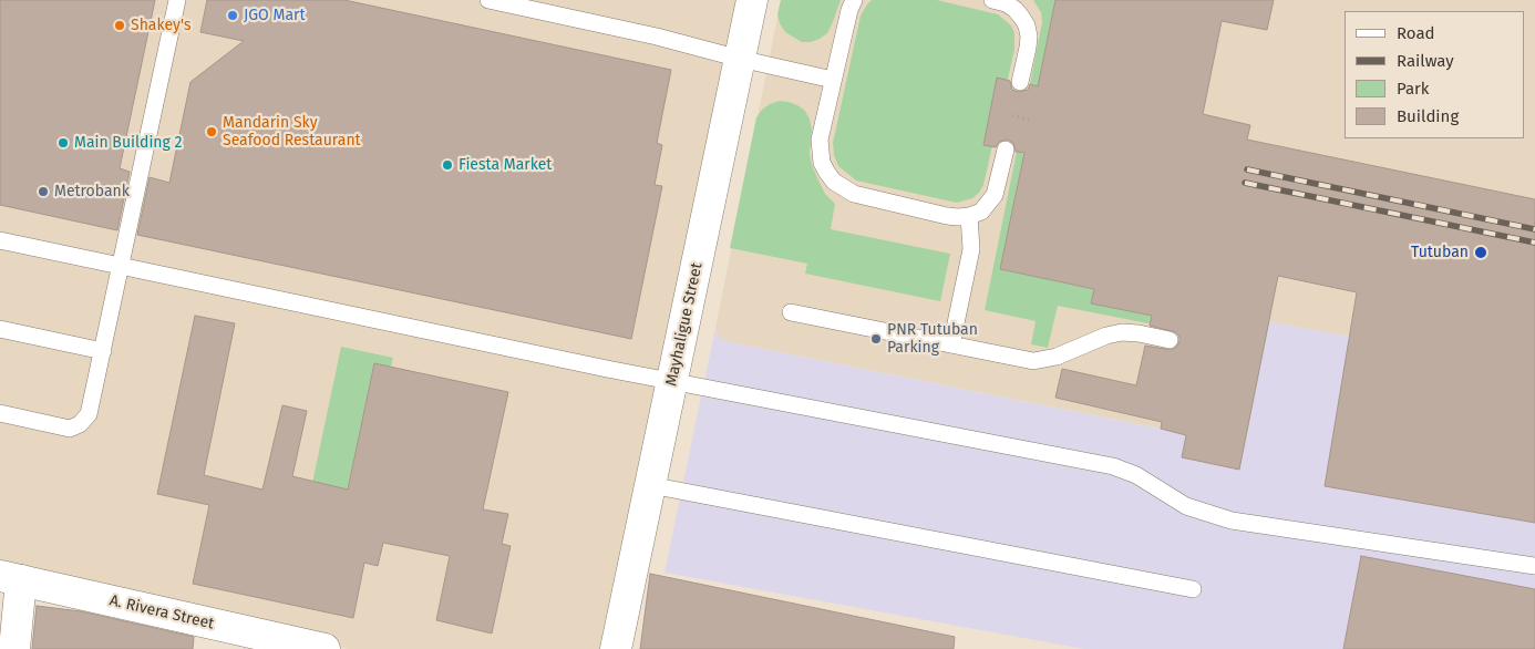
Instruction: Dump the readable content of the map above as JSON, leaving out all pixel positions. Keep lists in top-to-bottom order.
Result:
{
  "streets": {
    "street": ["Mayhaligue Street", "A. Rivera Street"]
  },
  "places": [
    "JGO Mart",
    "Shakey's",
    "Mandarin Sky Seafood Restaurant",
    "Main Building 2",
    "Fiesta Market",
    "Metrobank",
    "Tutuban",
    "PNR Tutuban Parking"
  ],
  "legend": [
    "Road",
    "Railway",
    "Park",
    "Building"
  ]
}
